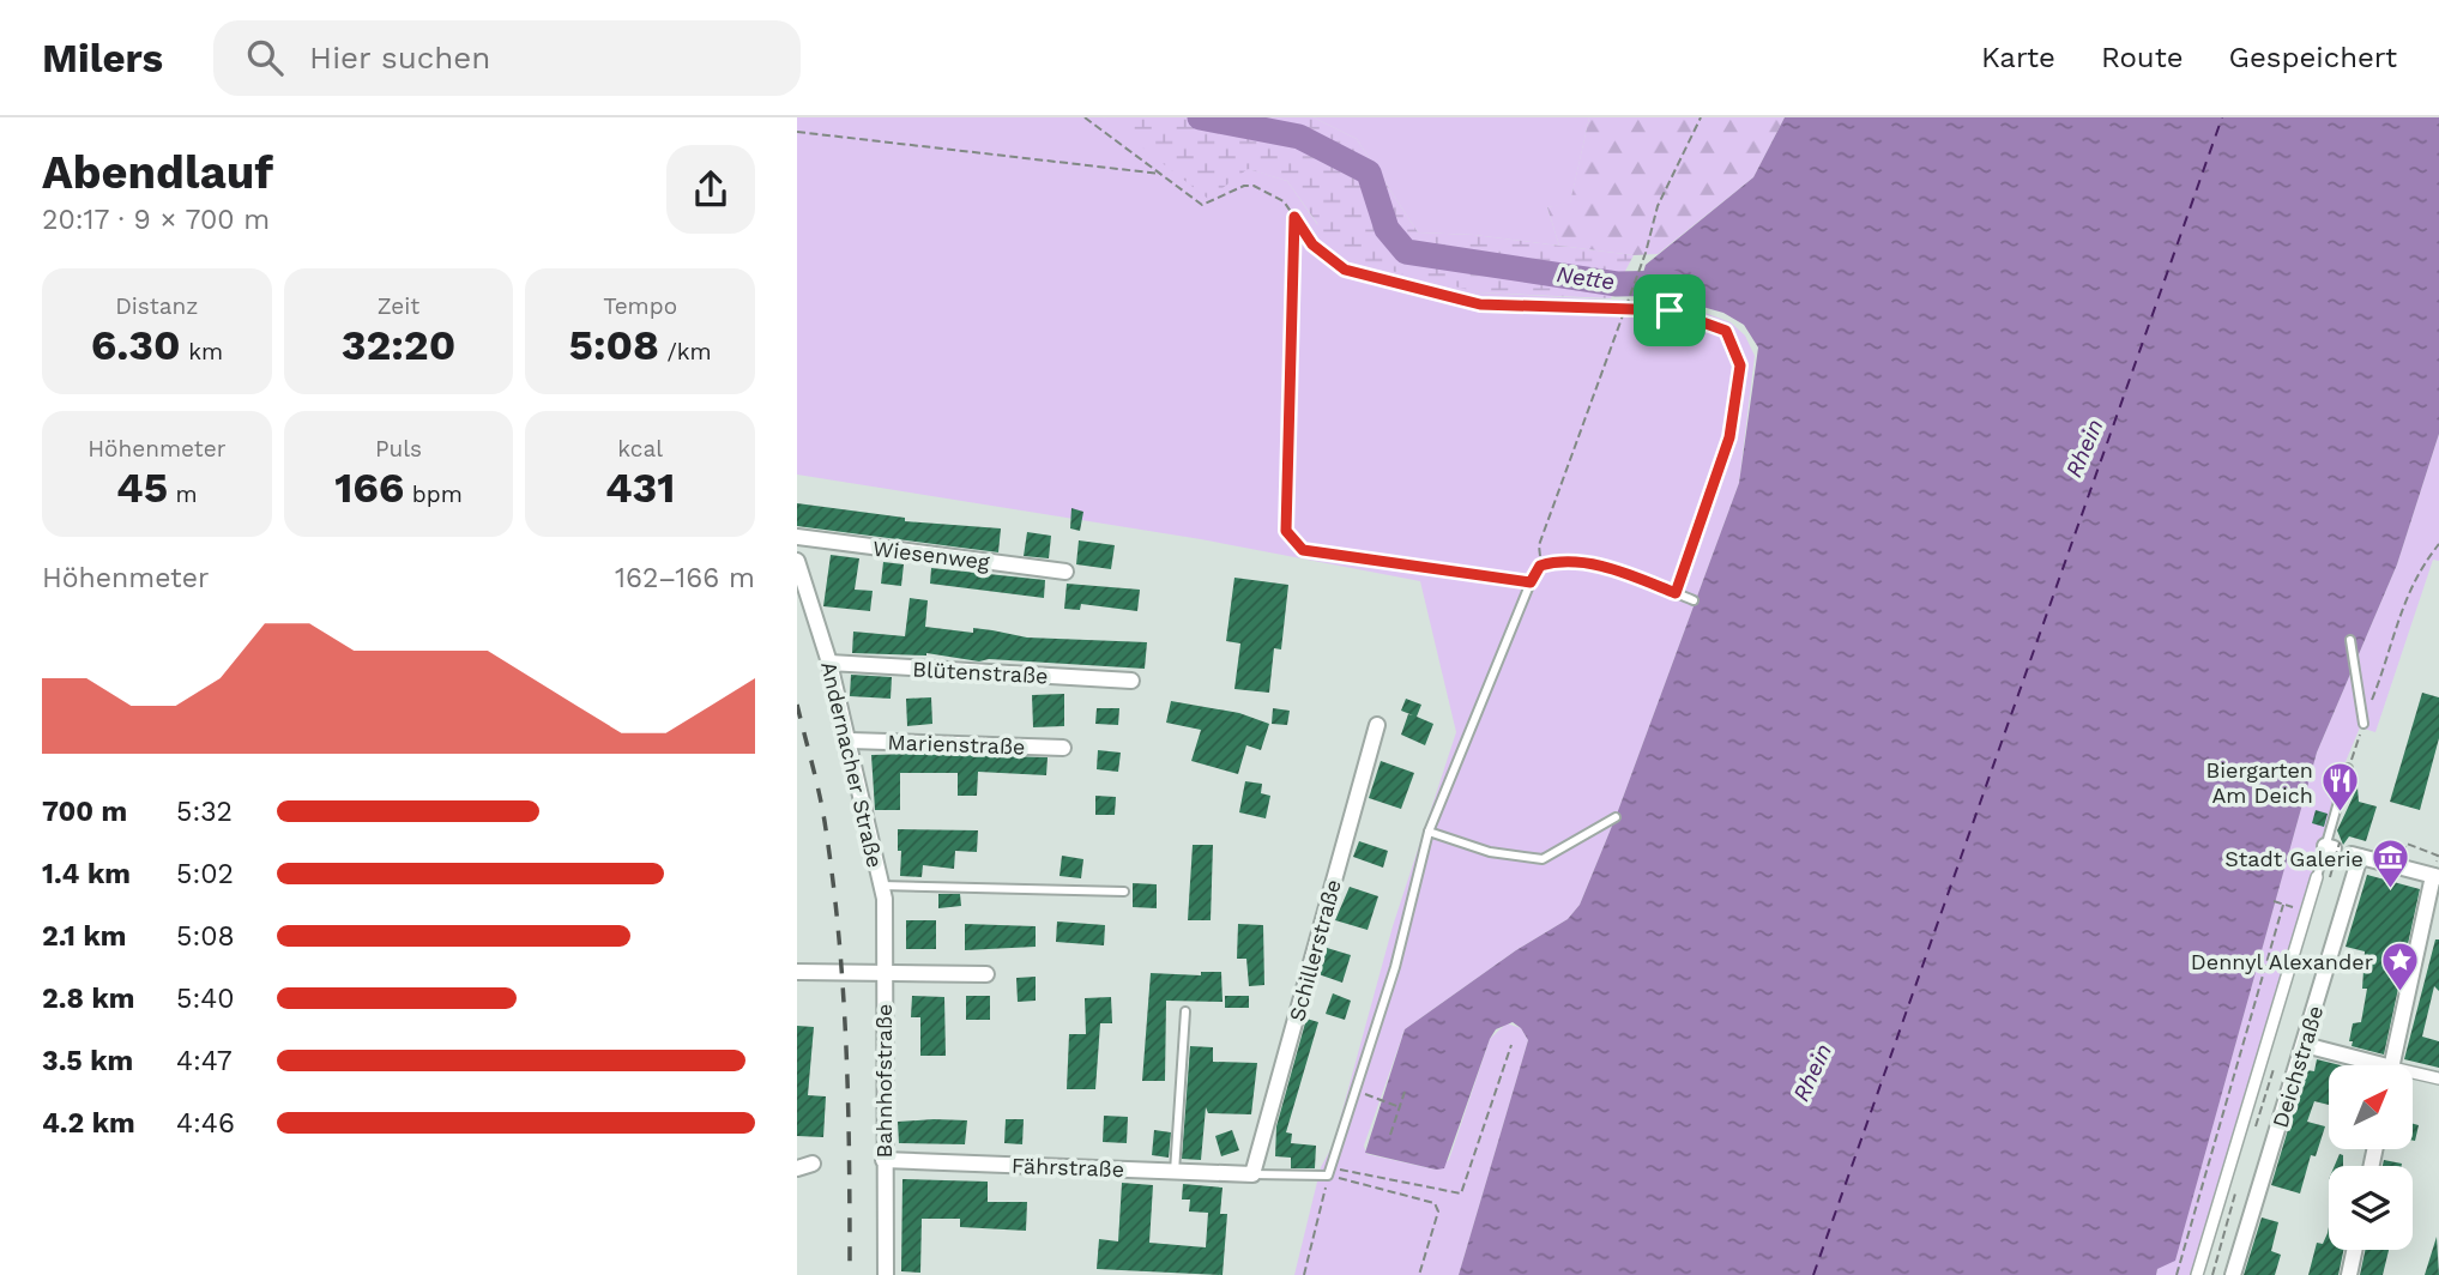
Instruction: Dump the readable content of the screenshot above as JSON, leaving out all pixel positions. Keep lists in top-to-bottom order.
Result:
{
  "streets": {
    "street": [
      "Wiesenweg",
      "Blütenstraße",
      "Marienstraße",
      "Andernacher Straße",
      "Schillerstraße",
      "Deichstraße",
      "Bahnhofstraße",
      "Fährstraße"
    ]
  },
  "crossings": [
    ["Blütenstraße", "Andernacher Straße"],
    ["Marienstraße", "Andernacher Straße"],
    ["Andernacher Straße", "Bahnhofstraße"],
    ["Schillerstraße", "Fährstraße"],
    ["Bahnhofstraße", "Fährstraße"]
  ],
  "water": ["Nette", "Rhein"],
  "places": {
    "restaurant": ["Biergarten Am Deich"],
    "museum": ["Stadt Galerie"],
    "place": ["Dennyl Alexander"]
  },
  "north": "top right",
  "page": {
    "header": "Milers",
    "search": "Hier suchen",
    "nav": ["Karte", "Route", "Gespeichert"],
    "heading": ["Abendlauf", "20:17 · 9 × 700 m"],
    "stats": [
      ["Distanz", "6.30 km"],
      ["Zeit", "32:20"],
      ["Tempo", "5:08 /km"],
      ["Höhenmeter", "45 m"],
      ["Puls", "166 bpm"],
      ["kcal", "431"]
    ],
    "chart": ["Höhenmeter", "162–166 m"],
    "list": [
      {
        "name": "700 m",
        "note": "5:32"
      },
      {
        "name": "1.4 km",
        "note": "5:02"
      },
      {
        "name": "2.1 km",
        "note": "5:08"
      },
      {
        "name": "2.8 km",
        "note": "5:40"
      },
      {
        "name": "3.5 km",
        "note": "4:47"
      },
      {
        "name": "4.2 km",
        "note": "4:46"
      }
    ]
  }
}
